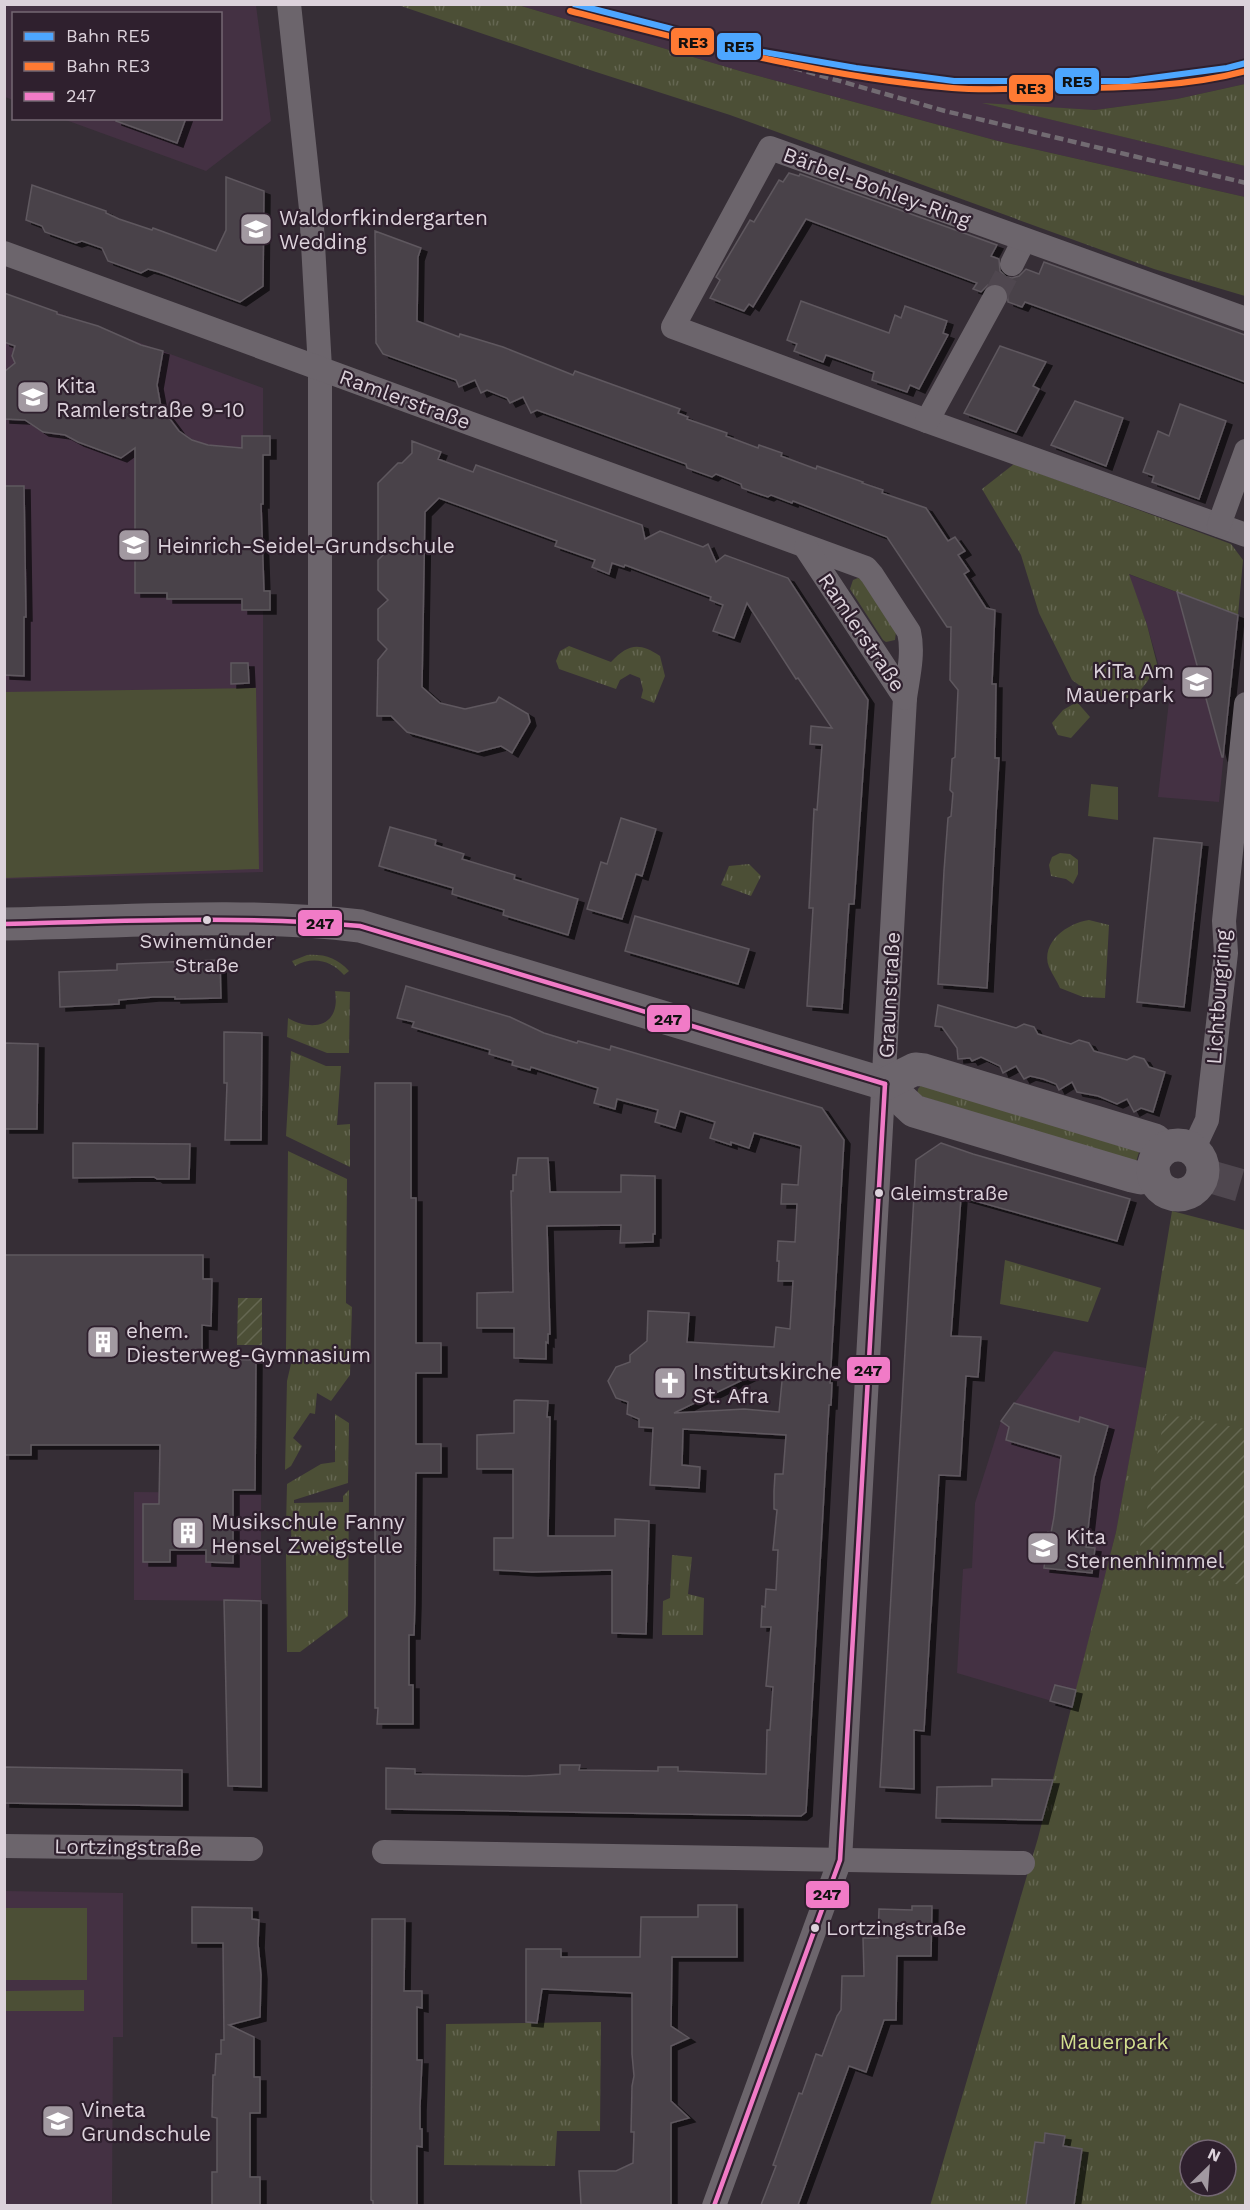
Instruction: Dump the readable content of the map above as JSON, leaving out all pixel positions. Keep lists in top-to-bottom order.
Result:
{
  "streets": {
    "street": [
      "Bärbel-Bohley-Ring",
      "Ramlerstraße",
      "Graunstraße",
      "Lichtburgring",
      "Lortzingstraße"
    ]
  },
  "crossings": [
    ["Ramlerstraße", "Graunstraße"]
  ],
  "parks": ["Mauerpark"],
  "places": {
    "school or university": [
      "Waldorfkindergarten Wedding",
      "Kita Ramlerstraße 9-10",
      "Heinrich-Seidel-Grundschule",
      "KiTa Am Mauerpark",
      "Kita Sternenhimmel",
      "Vineta Grundschule"
    ],
    "other": ["Swinemünder Straße", "Gleimstraße", "Lortzingstraße"],
    "building": ["ehem. Diesterweg-Gymnasium", "Musikschule Fanny Hensel Zweigstelle"],
    "church": ["Institutskirche St. Afra"]
  },
  "lines": ["rail line RE5", "rail line RE3", "transit line 247"],
  "legend": ["Bahn RE5", "Bahn RE3", "247"],
  "north": "top right"
}
